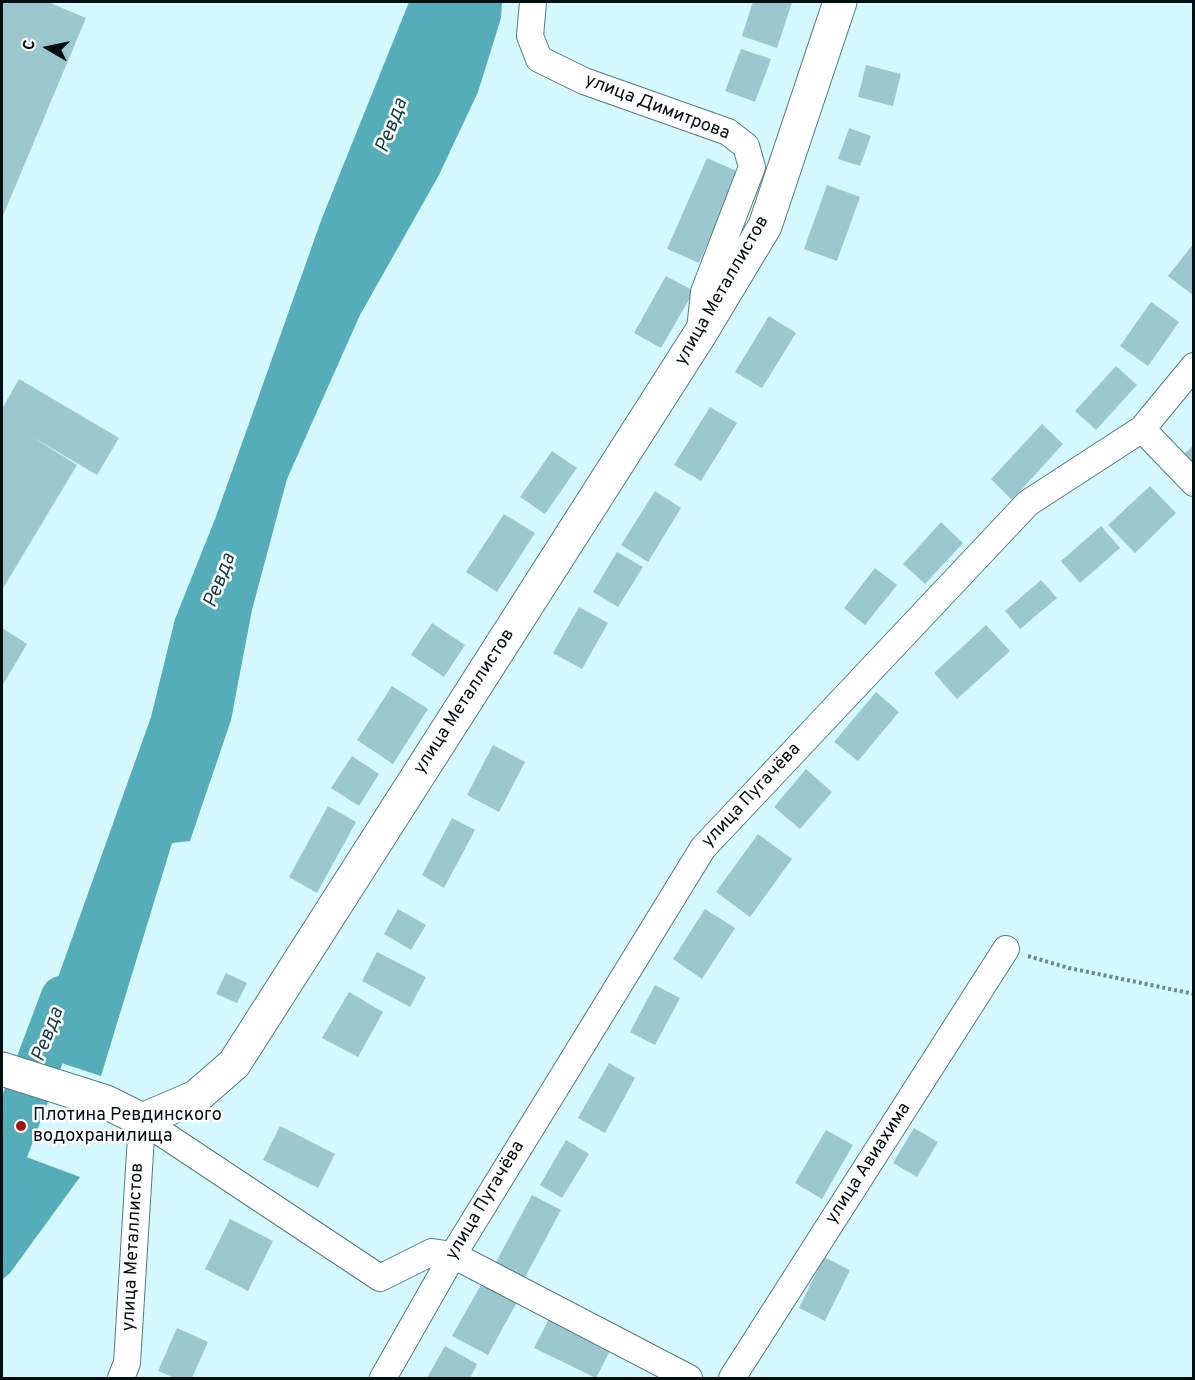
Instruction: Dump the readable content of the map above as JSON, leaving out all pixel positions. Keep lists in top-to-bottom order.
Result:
{
  "streets": {
    "street": [
      "улица Димитрова",
      "улица Металлистов",
      "улица Пугачёва",
      "улица Авиахима"
    ]
  },
  "crossings": [
    ["улица Димитрова", "улица Металлистов"]
  ],
  "water": ["Ревда"],
  "places": ["Плотина Ревдинского водохранилища"],
  "north": "left"
}
